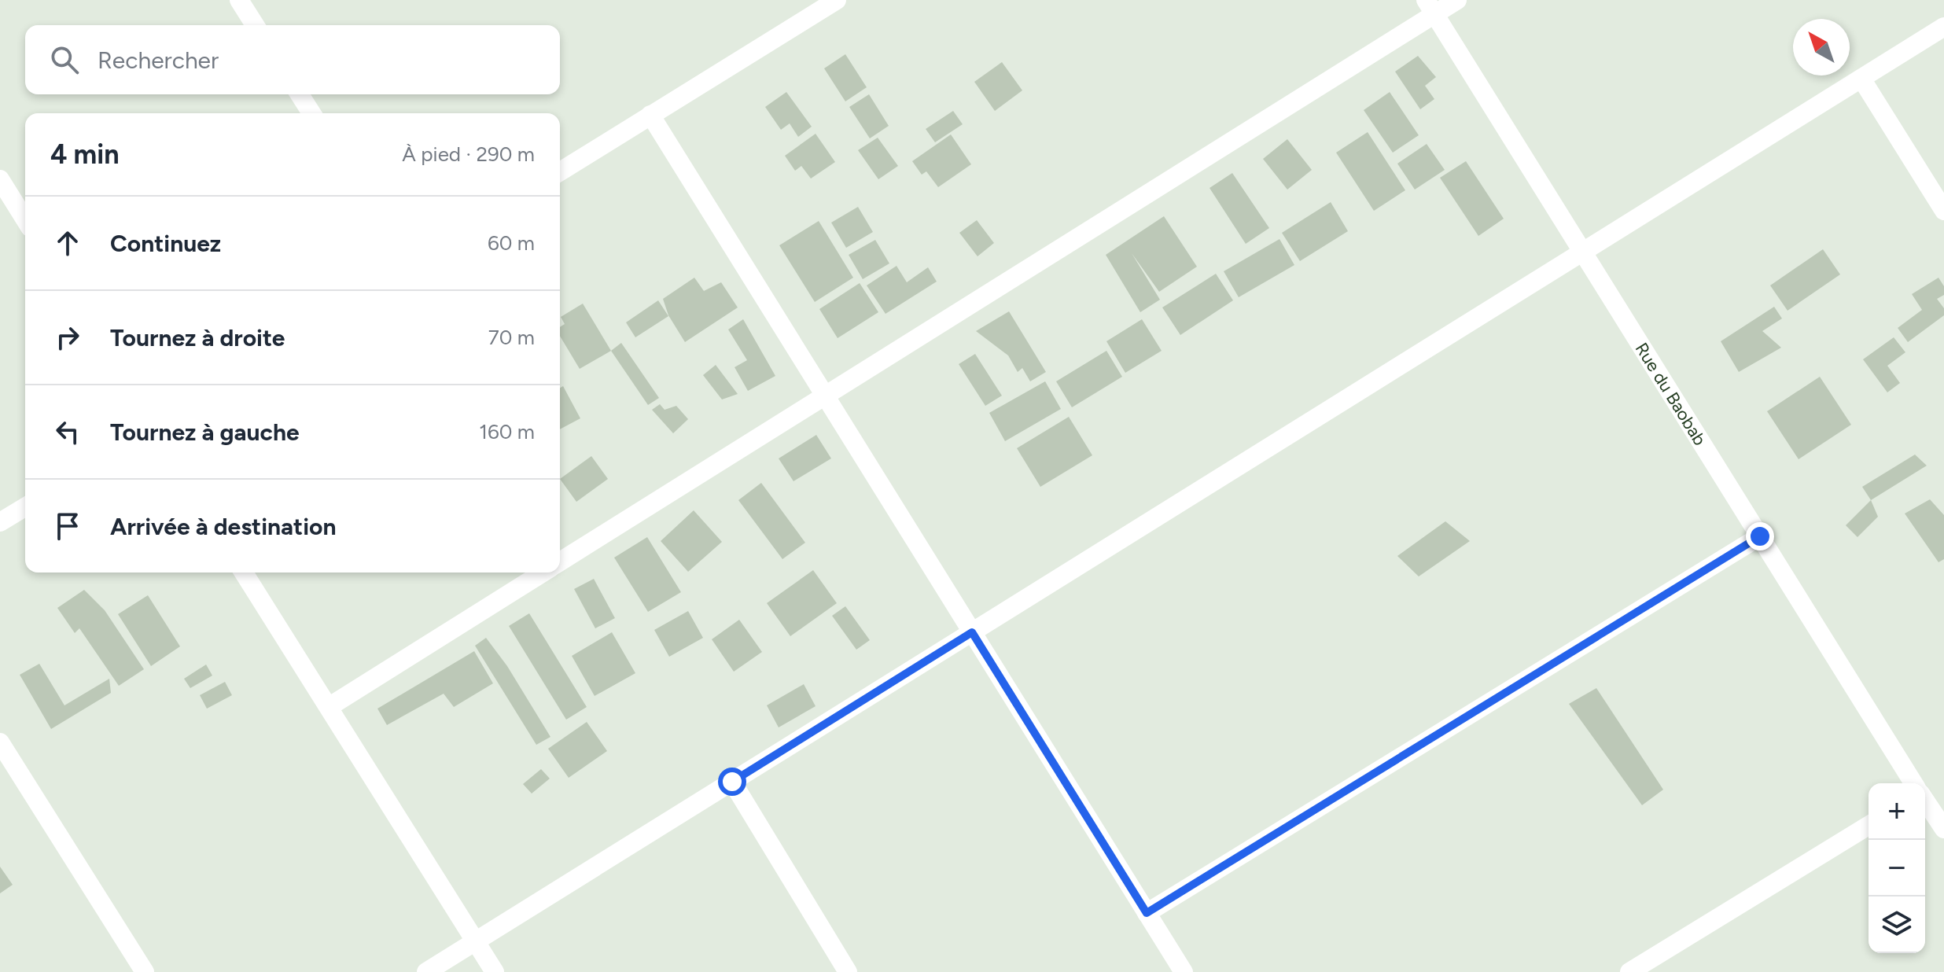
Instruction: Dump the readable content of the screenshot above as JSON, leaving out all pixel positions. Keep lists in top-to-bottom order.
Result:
{
  "streets": {
    "street": ["Rue du Baobab"]
  },
  "north": "top left",
  "page": {
    "search": "Rechercher",
    "heading": ["4 min", "À pied · 290 m"],
    "list": [
      ["Continuez", "60 m"],
      ["Tournez à droite", "70 m"],
      ["Tournez à gauche", "160 m"],
      "Arrivée à destination"
    ],
    "map_buttons": ["+", "−"]
  }
}
